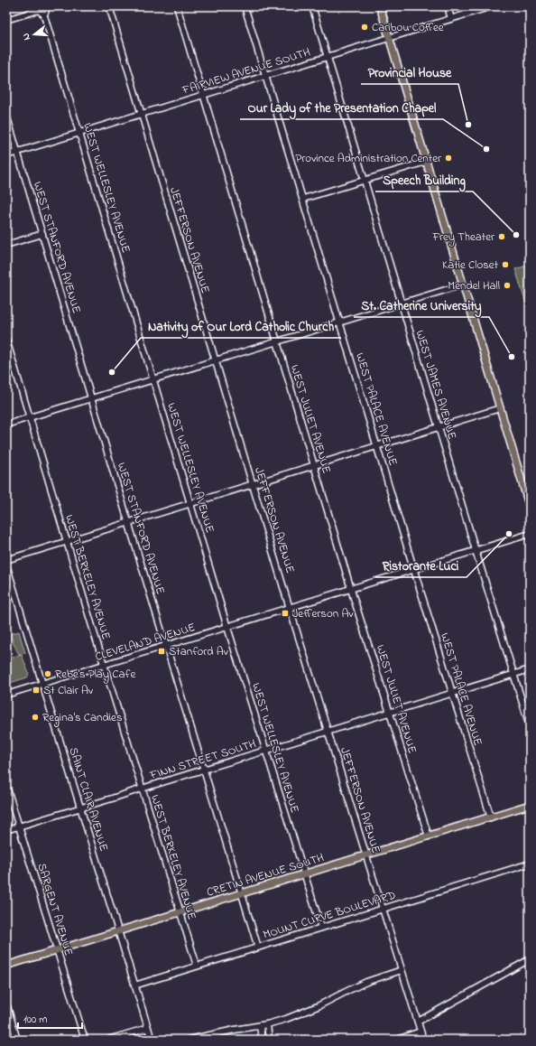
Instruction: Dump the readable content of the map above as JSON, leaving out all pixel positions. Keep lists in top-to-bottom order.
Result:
{
  "streets": {
    "main road": ["CRETIN AVENUE SOUTH"],
    "street": [
      "FAIRVIEW AVENUE SOUTH",
      "WEST WELLESLEY AVENUE",
      "JEFFERSON AVENUE",
      "WEST STANFORD AVENUE",
      "WEST JAMES AVENUE",
      "WEST PALACE AVENUE",
      "WEST JULIET AVENUE",
      "WEST BERKELEY AVENUE",
      "CLEVELAND AVENUE",
      "FINN STREET SOUTH",
      "SAINT CLAIR AVENUE",
      "SARGENT AVENUE",
      "MOUNT CURVE BOULEVARD"
    ]
  },
  "crossings": [
    ["FAIRVIEW AVENUE SOUTH", "WEST WELLESLEY AVENUE"],
    ["FAIRVIEW AVENUE SOUTH", "JEFFERSON AVENUE"],
    ["FAIRVIEW AVENUE SOUTH", "WEST STANFORD AVENUE"],
    ["FAIRVIEW AVENUE SOUTH", "WEST JAMES AVENUE"],
    ["FAIRVIEW AVENUE SOUTH", "WEST PALACE AVENUE"],
    ["FAIRVIEW AVENUE SOUTH", "WEST JULIET AVENUE"],
    ["WEST WELLESLEY AVENUE", "CLEVELAND AVENUE"],
    ["WEST WELLESLEY AVENUE", "FINN STREET SOUTH"],
    ["WEST WELLESLEY AVENUE", "CRETIN AVENUE SOUTH"],
    ["WEST WELLESLEY AVENUE", "MOUNT CURVE BOULEVARD"],
    ["JEFFERSON AVENUE", "CLEVELAND AVENUE"],
    ["JEFFERSON AVENUE", "FINN STREET SOUTH"],
    ["JEFFERSON AVENUE", "CRETIN AVENUE SOUTH"],
    ["JEFFERSON AVENUE", "MOUNT CURVE BOULEVARD"],
    ["WEST STANFORD AVENUE", "CLEVELAND AVENUE"],
    ["WEST STANFORD AVENUE", "FINN STREET SOUTH"],
    ["WEST STANFORD AVENUE", "CRETIN AVENUE SOUTH"],
    ["WEST STANFORD AVENUE", "MOUNT CURVE BOULEVARD"],
    ["WEST JAMES AVENUE", "CLEVELAND AVENUE"],
    ["WEST JAMES AVENUE", "FINN STREET SOUTH"],
    ["WEST PALACE AVENUE", "CLEVELAND AVENUE"],
    ["WEST PALACE AVENUE", "FINN STREET SOUTH"],
    ["WEST PALACE AVENUE", "CRETIN AVENUE SOUTH"],
    ["WEST JULIET AVENUE", "CLEVELAND AVENUE"],
    ["WEST JULIET AVENUE", "FINN STREET SOUTH"],
    ["WEST JULIET AVENUE", "CRETIN AVENUE SOUTH"],
    ["WEST BERKELEY AVENUE", "CLEVELAND AVENUE"],
    ["WEST BERKELEY AVENUE", "FINN STREET SOUTH"],
    ["WEST BERKELEY AVENUE", "CRETIN AVENUE SOUTH"],
    ["WEST BERKELEY AVENUE", "MOUNT CURVE BOULEVARD"],
    ["CLEVELAND AVENUE", "SAINT CLAIR AVENUE"],
    ["FINN STREET SOUTH", "SAINT CLAIR AVENUE"],
    ["FINN STREET SOUTH", "SARGENT AVENUE"],
    ["SAINT CLAIR AVENUE", "CRETIN AVENUE SOUTH"],
    ["SAINT CLAIR AVENUE", "MOUNT CURVE BOULEVARD"],
    ["CRETIN AVENUE SOUTH", "SARGENT AVENUE"]
  ],
  "places": {
    "other": [
      "Caribou Coffee",
      "Provincial House",
      "Our Lady of the Presentation Chapel",
      "Province Administration Center",
      "Speech Building",
      "Frey Theater",
      "Katie Closet",
      "Mendel Hall",
      "St. Catherine University",
      "Nativity of Our Lord Catholic Church",
      "Ristorante Luci",
      "Rebe's Play Cafe",
      "Regina's Candies"
    ],
    "transit": ["Jefferson Av", "Stanford Av", "St Clair Av"]
  },
  "scale_bar": "100 m",
  "north": "left"
}
